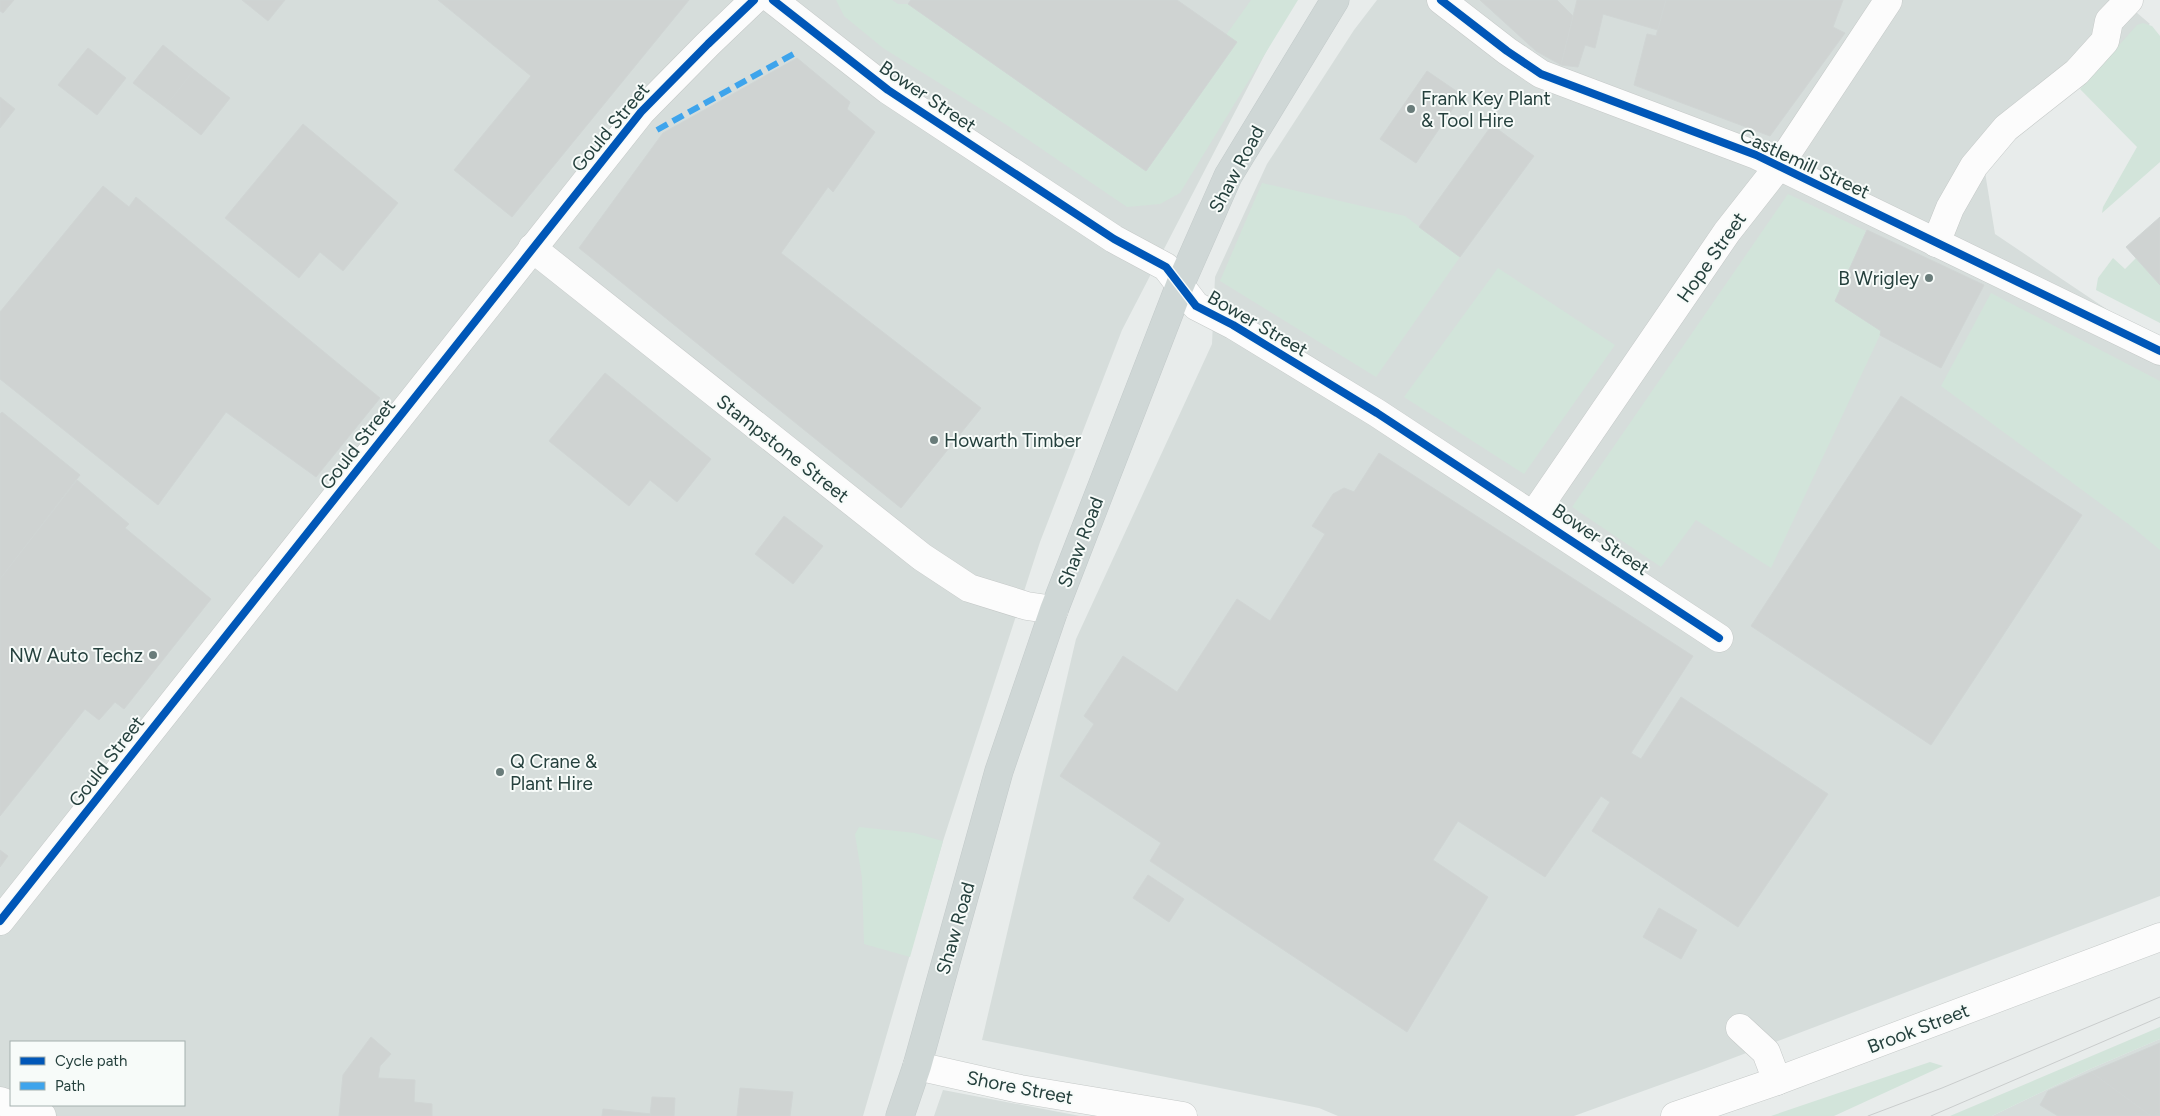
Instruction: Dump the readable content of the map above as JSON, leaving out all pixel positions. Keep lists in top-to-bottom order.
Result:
{
  "streets": {
    "main road": ["Shaw Road"],
    "street": [
      "Bower Street",
      "Gould Street",
      "Castlemill Street",
      "Hope Street",
      "Stampstone Street",
      "Brook Street",
      "Shore Street"
    ]
  },
  "crossings": [
    ["Bower Street", "Shaw Road"],
    ["Bower Street", "Hope Street"],
    ["Gould Street", "Stampstone Street"],
    ["Castlemill Street", "Hope Street"],
    ["Shaw Road", "Stampstone Street"],
    ["Shaw Road", "Shore Street"]
  ],
  "places": [
    "Frank Key Plant & Tool Hire",
    "B Wrigley",
    "Howarth Timber",
    "NW Auto Techz",
    "Q Crane & Plant Hire"
  ],
  "legend": ["Cycle path", "Path"]
}
